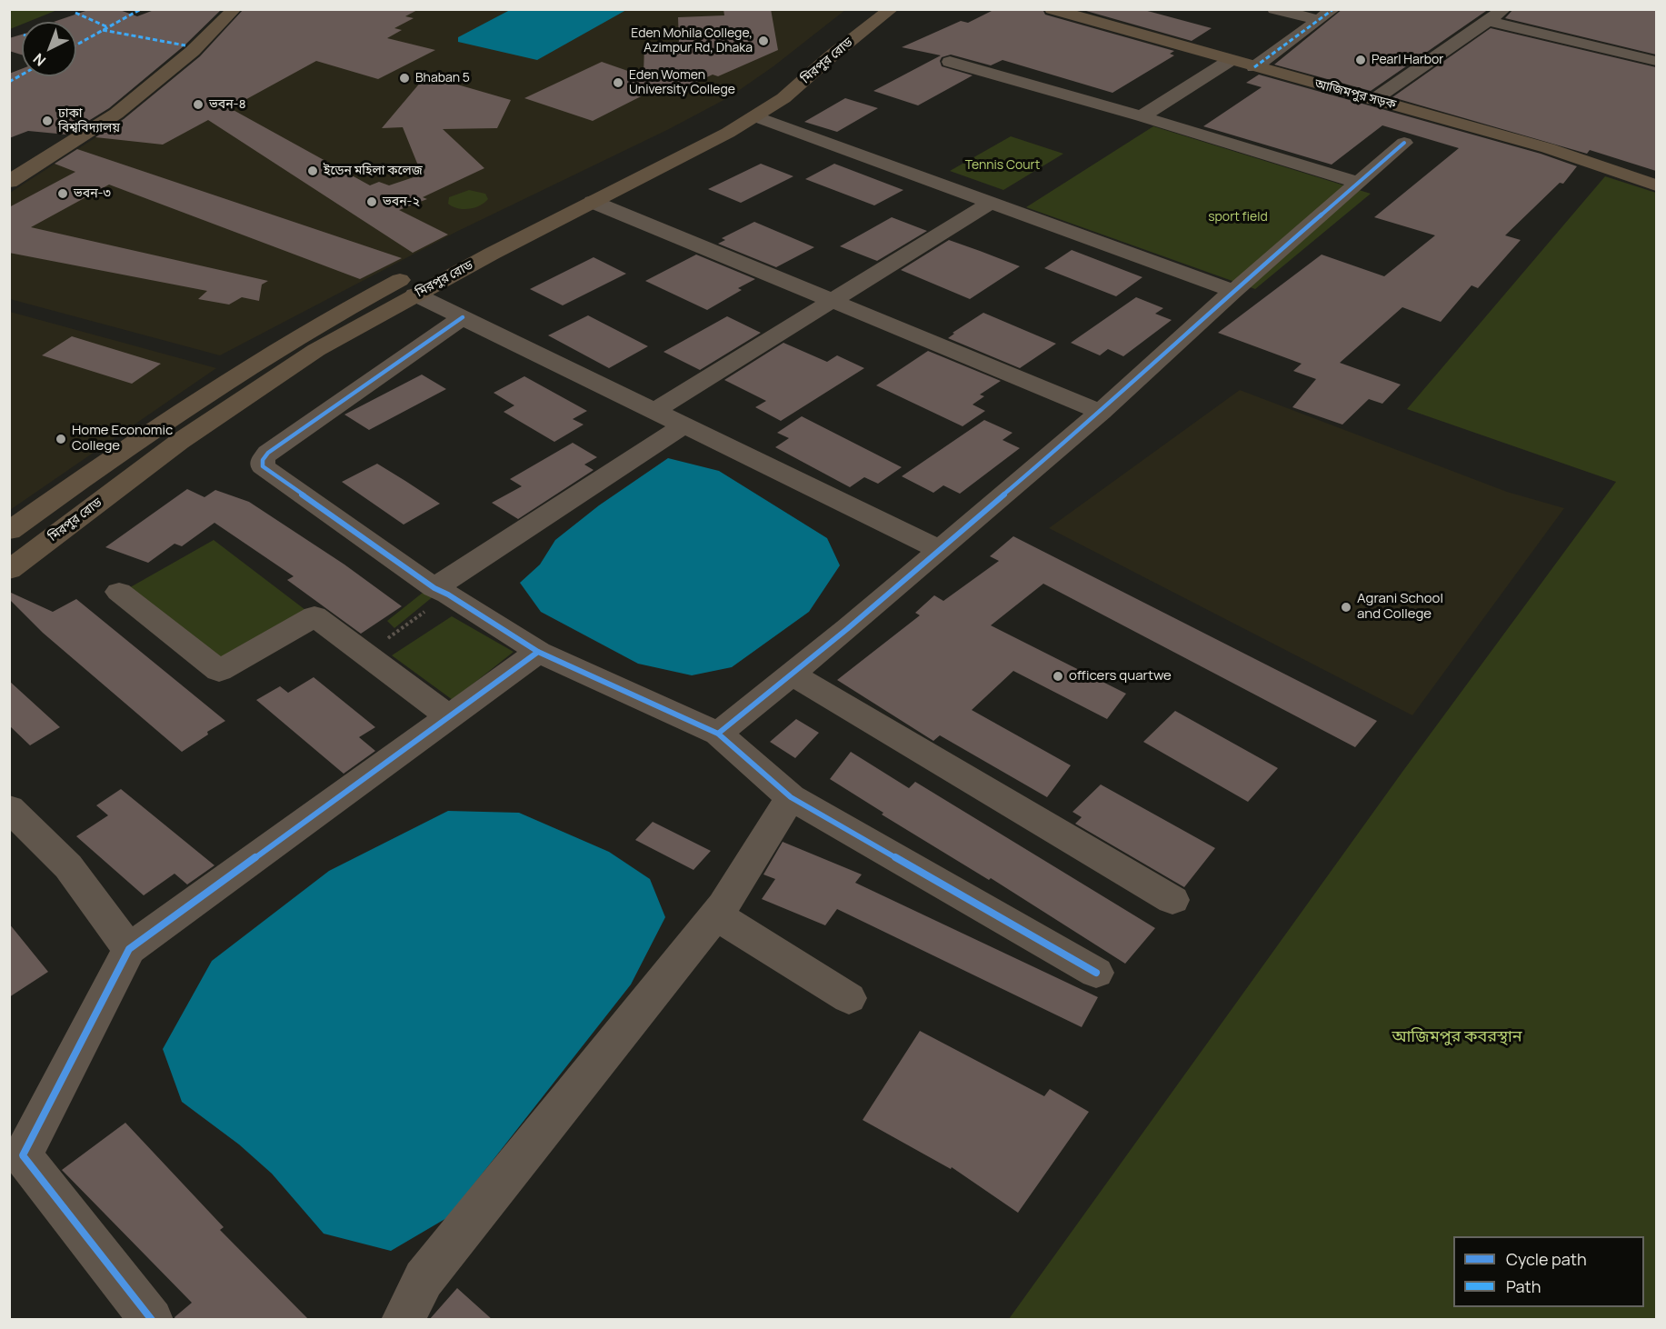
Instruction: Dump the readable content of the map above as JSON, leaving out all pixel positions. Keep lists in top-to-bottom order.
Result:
{
  "streets": {
    "main road": ["মিরপুর রোড", "আজিমপুর সড়ক"]
  },
  "parks": ["Tennis Court", "sport field", "আজিমপুর কবরস্থান"],
  "places": [
    "Eden Mohila College, Azimpur Rd, Dhaka",
    "Pearl Harbor",
    "Bhaban 5",
    "Eden Women University College",
    "ভবন-৪",
    "ঢাকা বিশ্ববিদ্যালয়",
    "ইডেন মহিলা কলেজ",
    "ভবন-৩",
    "ভবন-২",
    "Home Economic College",
    "Agrani School and College",
    "officers quartwe"
  ],
  "legend": ["Cycle path", "Path"],
  "north": "bottom left"
}
